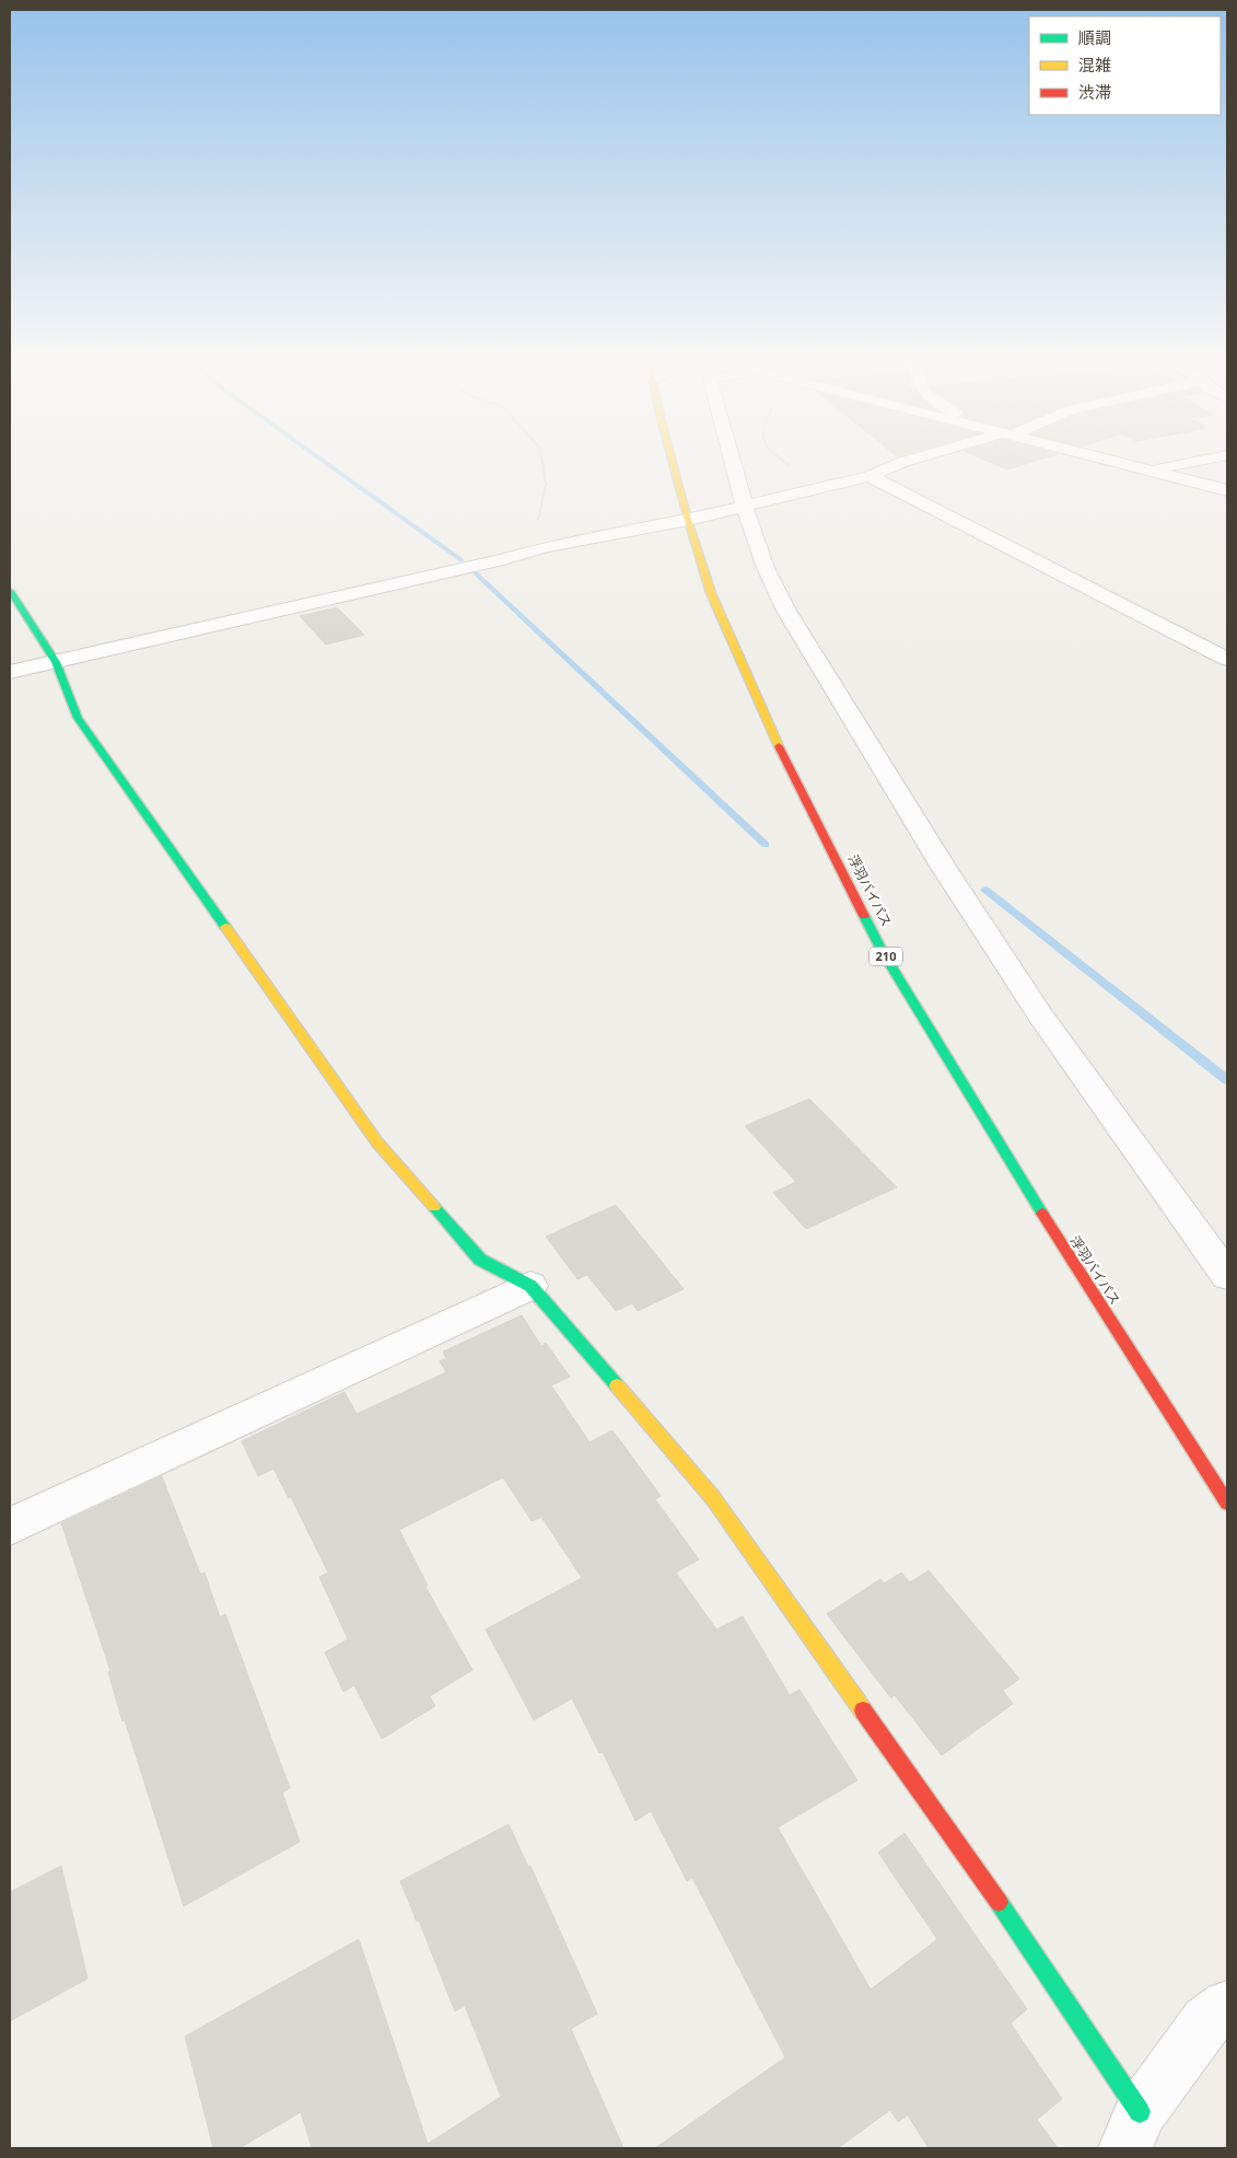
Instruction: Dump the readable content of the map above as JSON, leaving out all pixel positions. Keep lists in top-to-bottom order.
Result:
{
  "streets": {
    "main road": ["浮羽バイパス", "210"]
  },
  "legend": ["順調", "混雑", "渋滞"]
}
